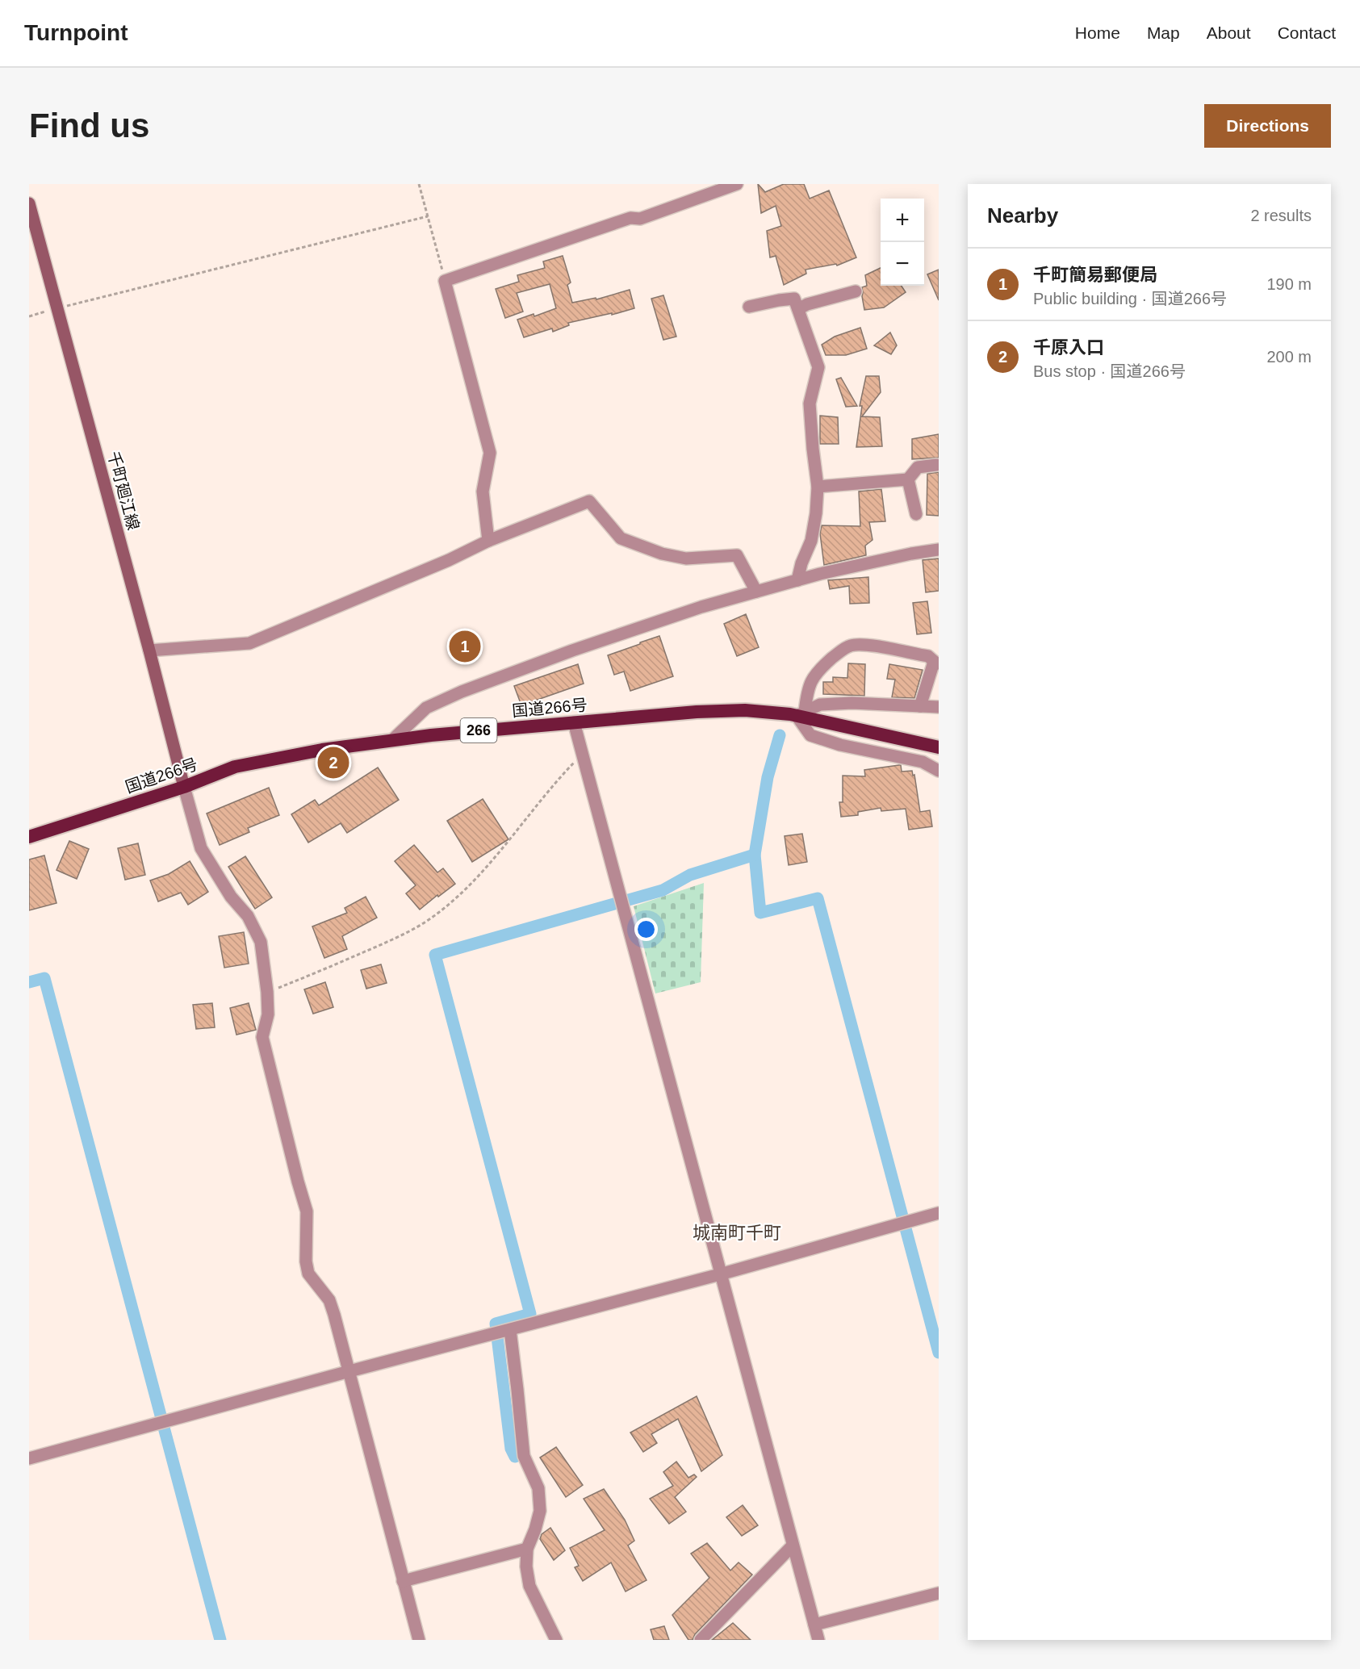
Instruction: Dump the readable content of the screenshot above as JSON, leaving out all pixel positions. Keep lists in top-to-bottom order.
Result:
{
  "streets": {
    "highway": ["国道266号", "266"],
    "main road": ["千町廻江線"]
  },
  "crossings": [
    ["千町廻江線", "国道266号"]
  ],
  "districts": ["城南町千町"],
  "page": {
    "header": "Turnpoint",
    "nav": [
      "Home",
      "Map",
      "About",
      "Contact"
    ],
    "buttons": "Directions",
    "title": "Find us",
    "heading": ["Nearby", "2 results"],
    "map_buttons": ["+", "−"],
    "list": [
      {
        "mark": "1",
        "name": "千町簡易郵便局",
        "note": "Public building · 国道266号",
        "value": "190 m"
      },
      {
        "mark": "2",
        "name": "千原入口",
        "note": "Bus stop · 国道266号",
        "value": "200 m"
      }
    ],
    "pins": ["1", "2"]
  }
}
